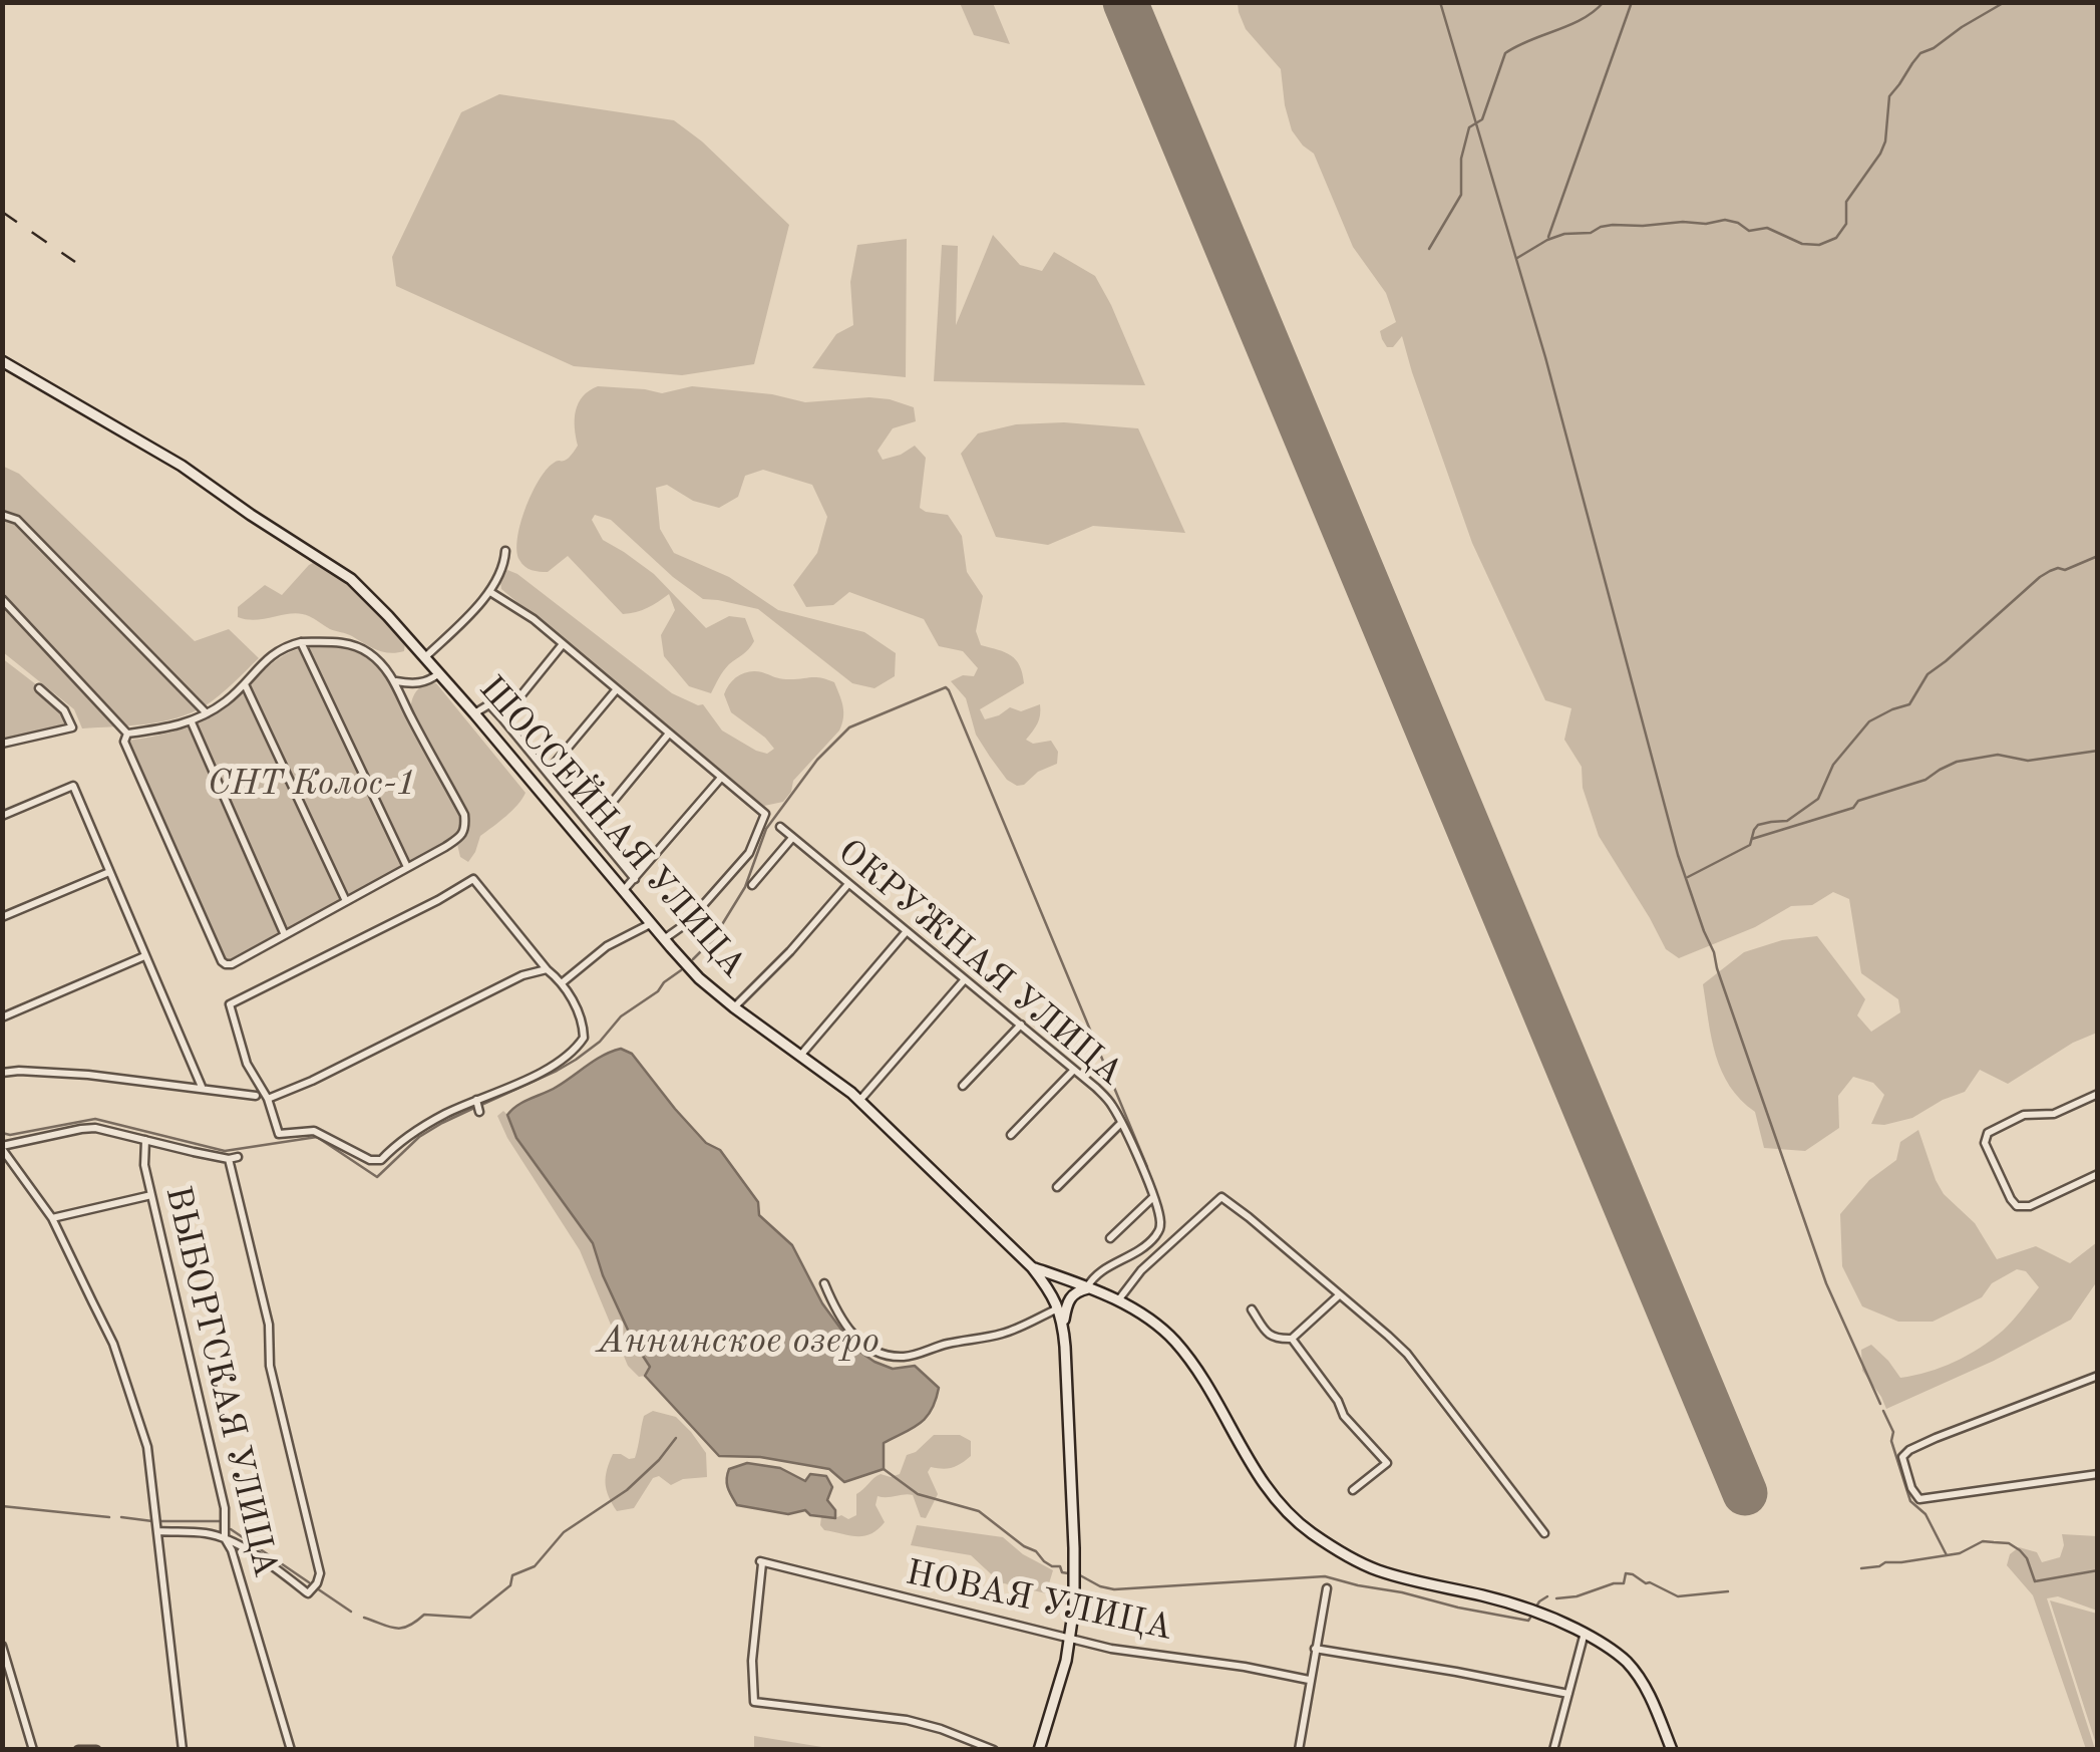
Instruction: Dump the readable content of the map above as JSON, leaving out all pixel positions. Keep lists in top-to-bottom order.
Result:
{
  "streets": {
    "main road": ["ШОССЕЙНАЯ УЛИЦА"],
    "street": ["ОКРУЖНАЯ УЛИЦА", "ВЫБОРГСКАЯ УЛИЦА", "НОВАЯ УЛИЦА"]
  },
  "water": ["Аннинское озеро"],
  "parks": ["СНТ Колос-1"]
}
